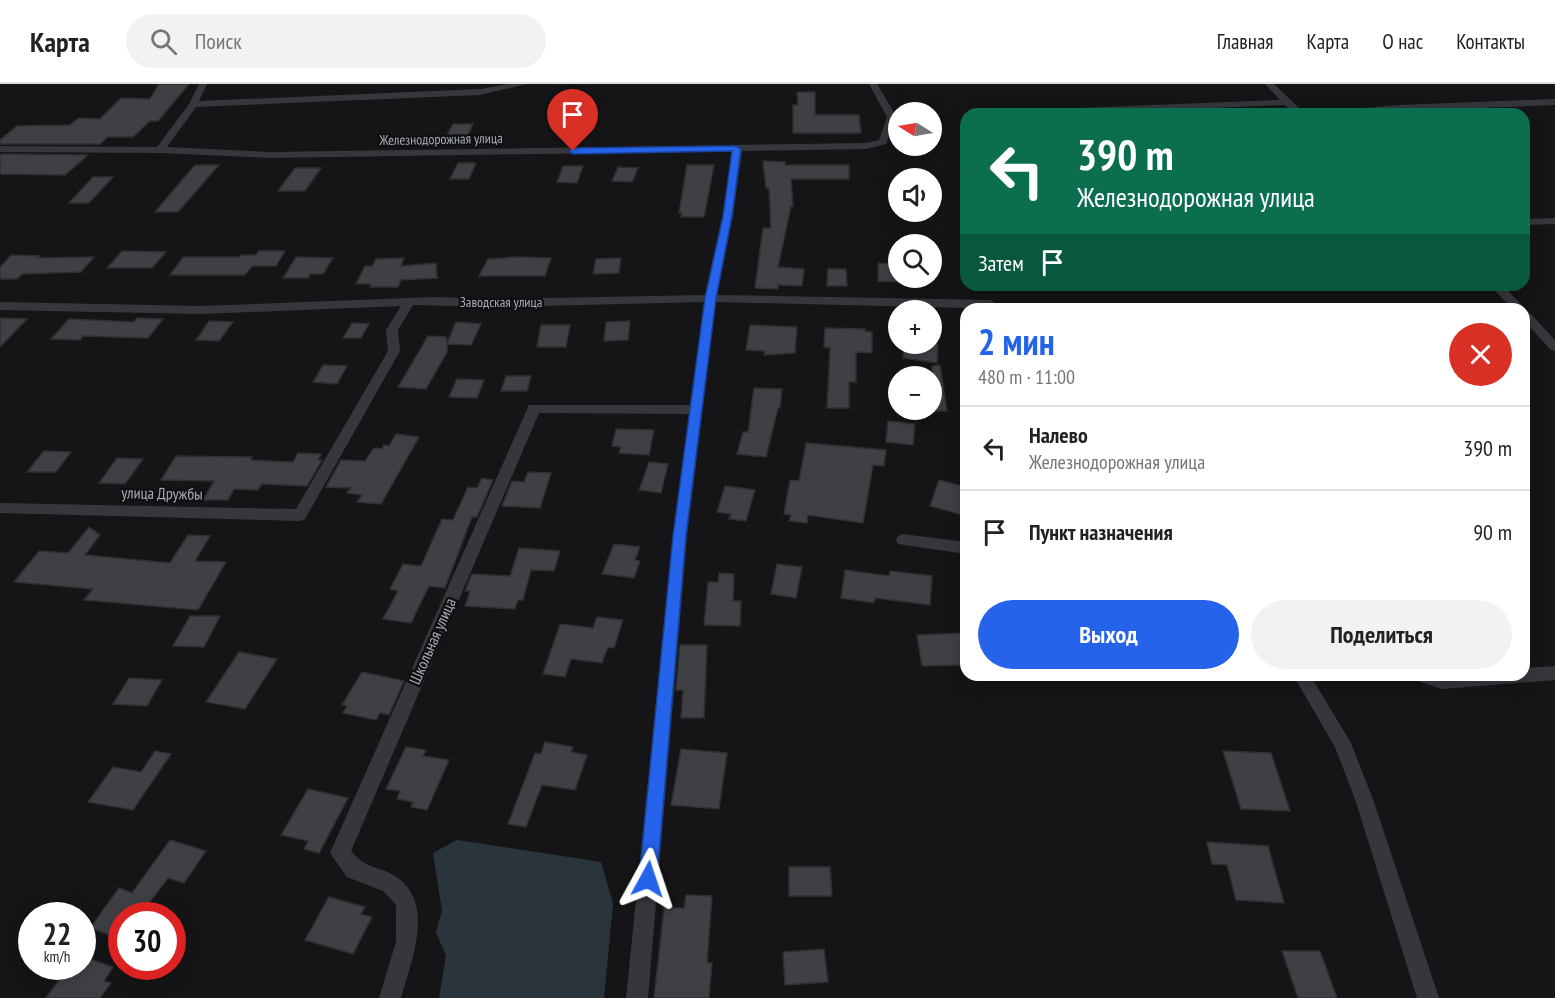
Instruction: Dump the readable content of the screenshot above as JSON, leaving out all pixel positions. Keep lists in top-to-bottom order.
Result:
{
  "streets": {
    "street": [
      "Железнодорожная улица",
      "Заводская улица",
      "улица Дружбы",
      "Школьная улица"
    ]
  },
  "crossings": [
    ["Заводская улица", "улица Дружбы"]
  ],
  "north": "left",
  "page": {
    "header": "Карта",
    "search": "Поиск",
    "nav": [
      "Главная",
      "Карта",
      "О нас",
      "Контакты"
    ],
    "map_buttons": ["+", "−"],
    "turn": ["390 m", "Железнодорожная улица"],
    "then": "Затем",
    "heading": ["2 мин", "480 m · 11:00"],
    "list": [
      {
        "name": "Налево",
        "note": "Железнодорожная улица",
        "value": "390 m"
      },
      {
        "name": "Пункт назначения",
        "value": "90 m"
      }
    ],
    "buttons": ["Выход", "Поделиться"],
    "speed": "22 km/h",
    "limit": "30"
  }
}
